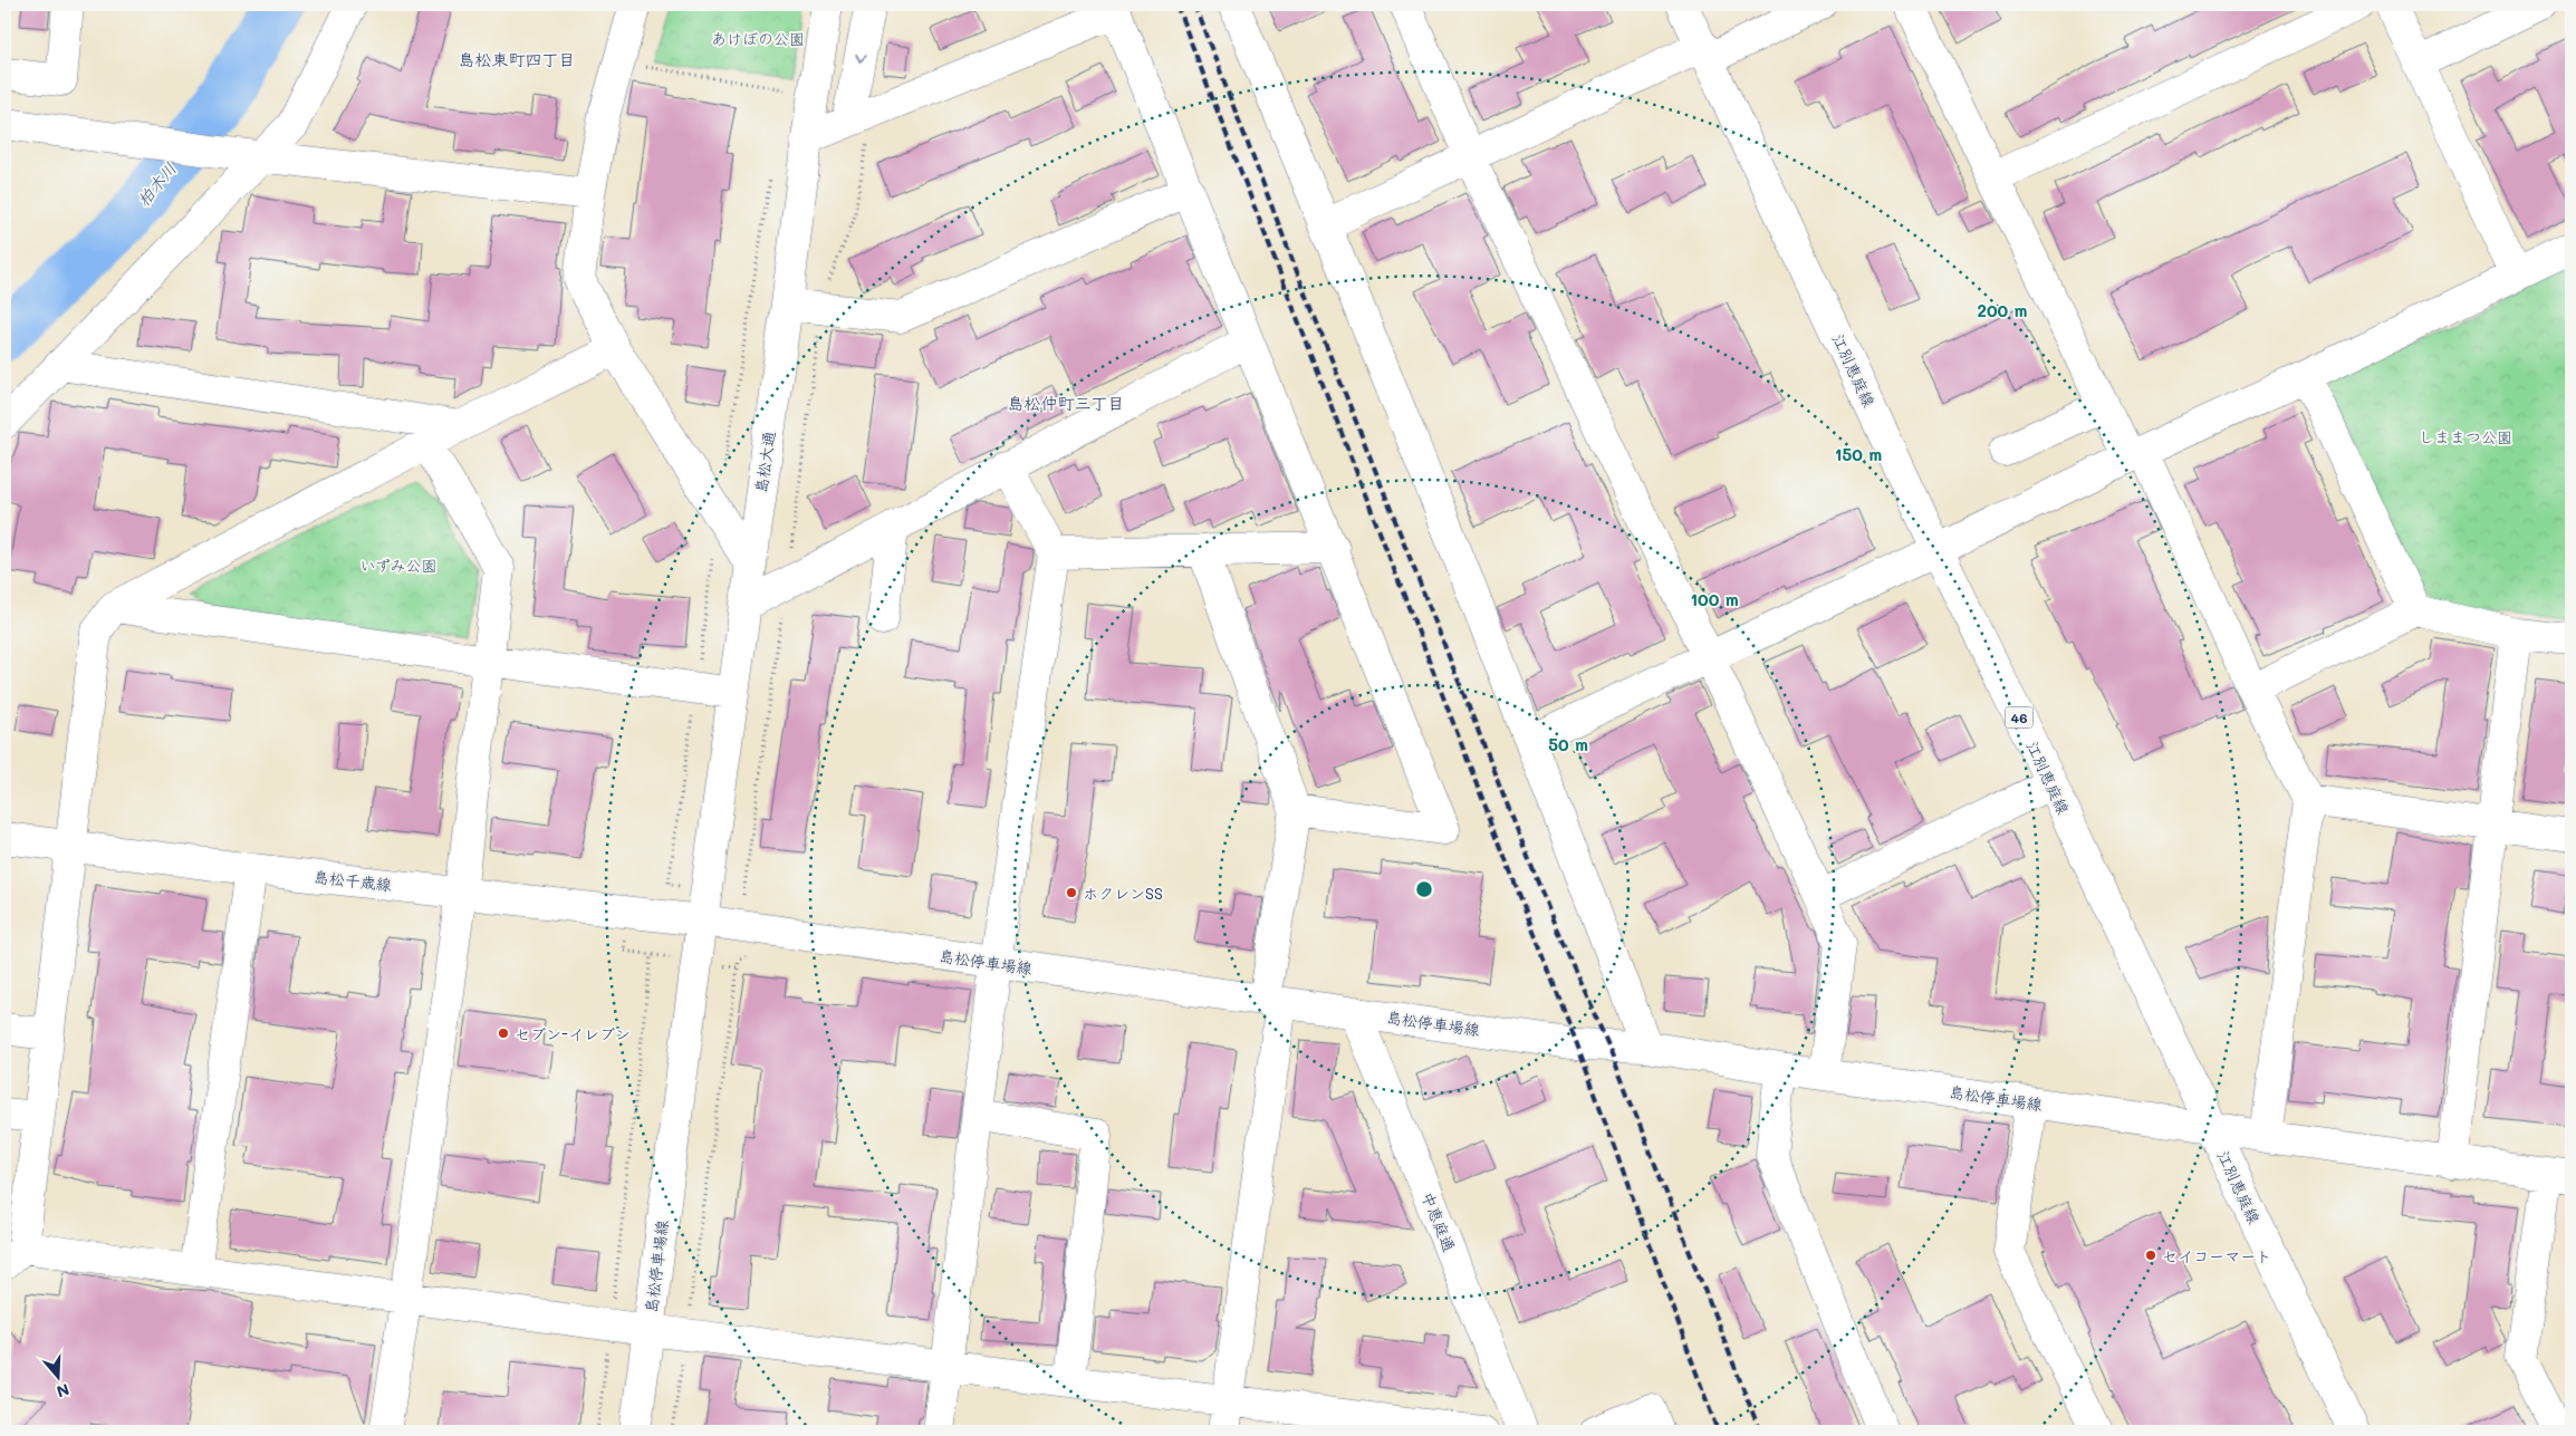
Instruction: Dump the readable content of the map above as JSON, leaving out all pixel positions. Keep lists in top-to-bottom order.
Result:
{
  "streets": {
    "street": [
      "江別恵庭線",
      "島松大通",
      "46",
      "島松千歳線",
      "島松停車場線",
      "中恵庭通"
    ]
  },
  "crossings": [
    ["江別恵庭線", "島松停車場線"],
    ["島松大通", "島松千歳線"],
    ["島松大通", "島松停車場線"],
    ["島松千歳線", "島松停車場線"],
    ["島松停車場線", "中恵庭通"]
  ],
  "districts": ["島松東町四丁目", "島松仲町三丁目"],
  "water": ["柏木川"],
  "parks": ["あけぼの公園", "しままつ公園", "いずみ公園"],
  "places": ["ホクレンSS", "セブン-イレブン", "セイコーマート"],
  "north": "bottom",
  "rings": [
    "200 m",
    "150 m",
    "100 m",
    "50 m"
  ]
}
